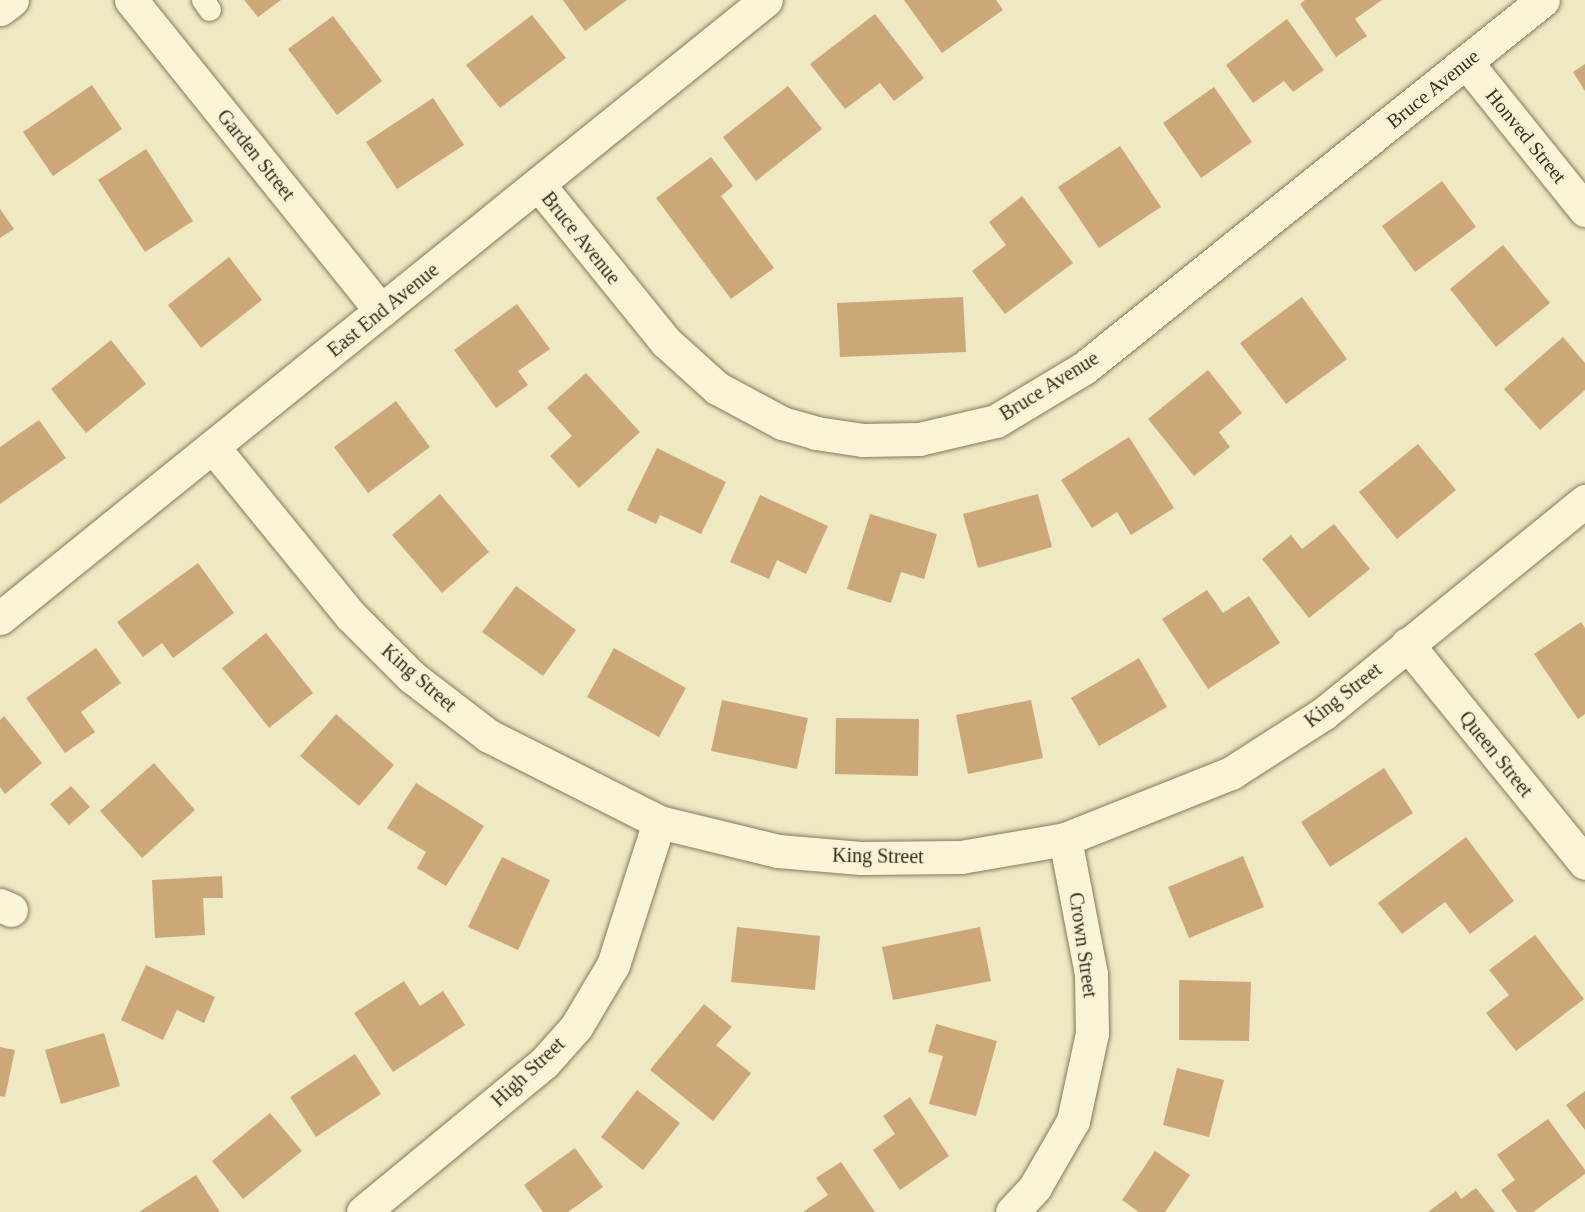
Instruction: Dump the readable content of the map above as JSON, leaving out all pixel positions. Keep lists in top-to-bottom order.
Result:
{
  "streets": {
    "street": [
      "Bruce Avenue",
      "Honved Street",
      "Garden Street",
      "East End Avenue",
      "King Street",
      "Queen Street",
      "Crown Street",
      "High Street"
    ]
  },
  "crossings": [
    ["Bruce Avenue", "Honved Street"],
    ["Bruce Avenue", "East End Avenue"],
    ["Garden Street", "East End Avenue"],
    ["East End Avenue", "King Street"],
    ["King Street", "Queen Street"],
    ["King Street", "Crown Street"],
    ["King Street", "High Street"]
  ]
}
